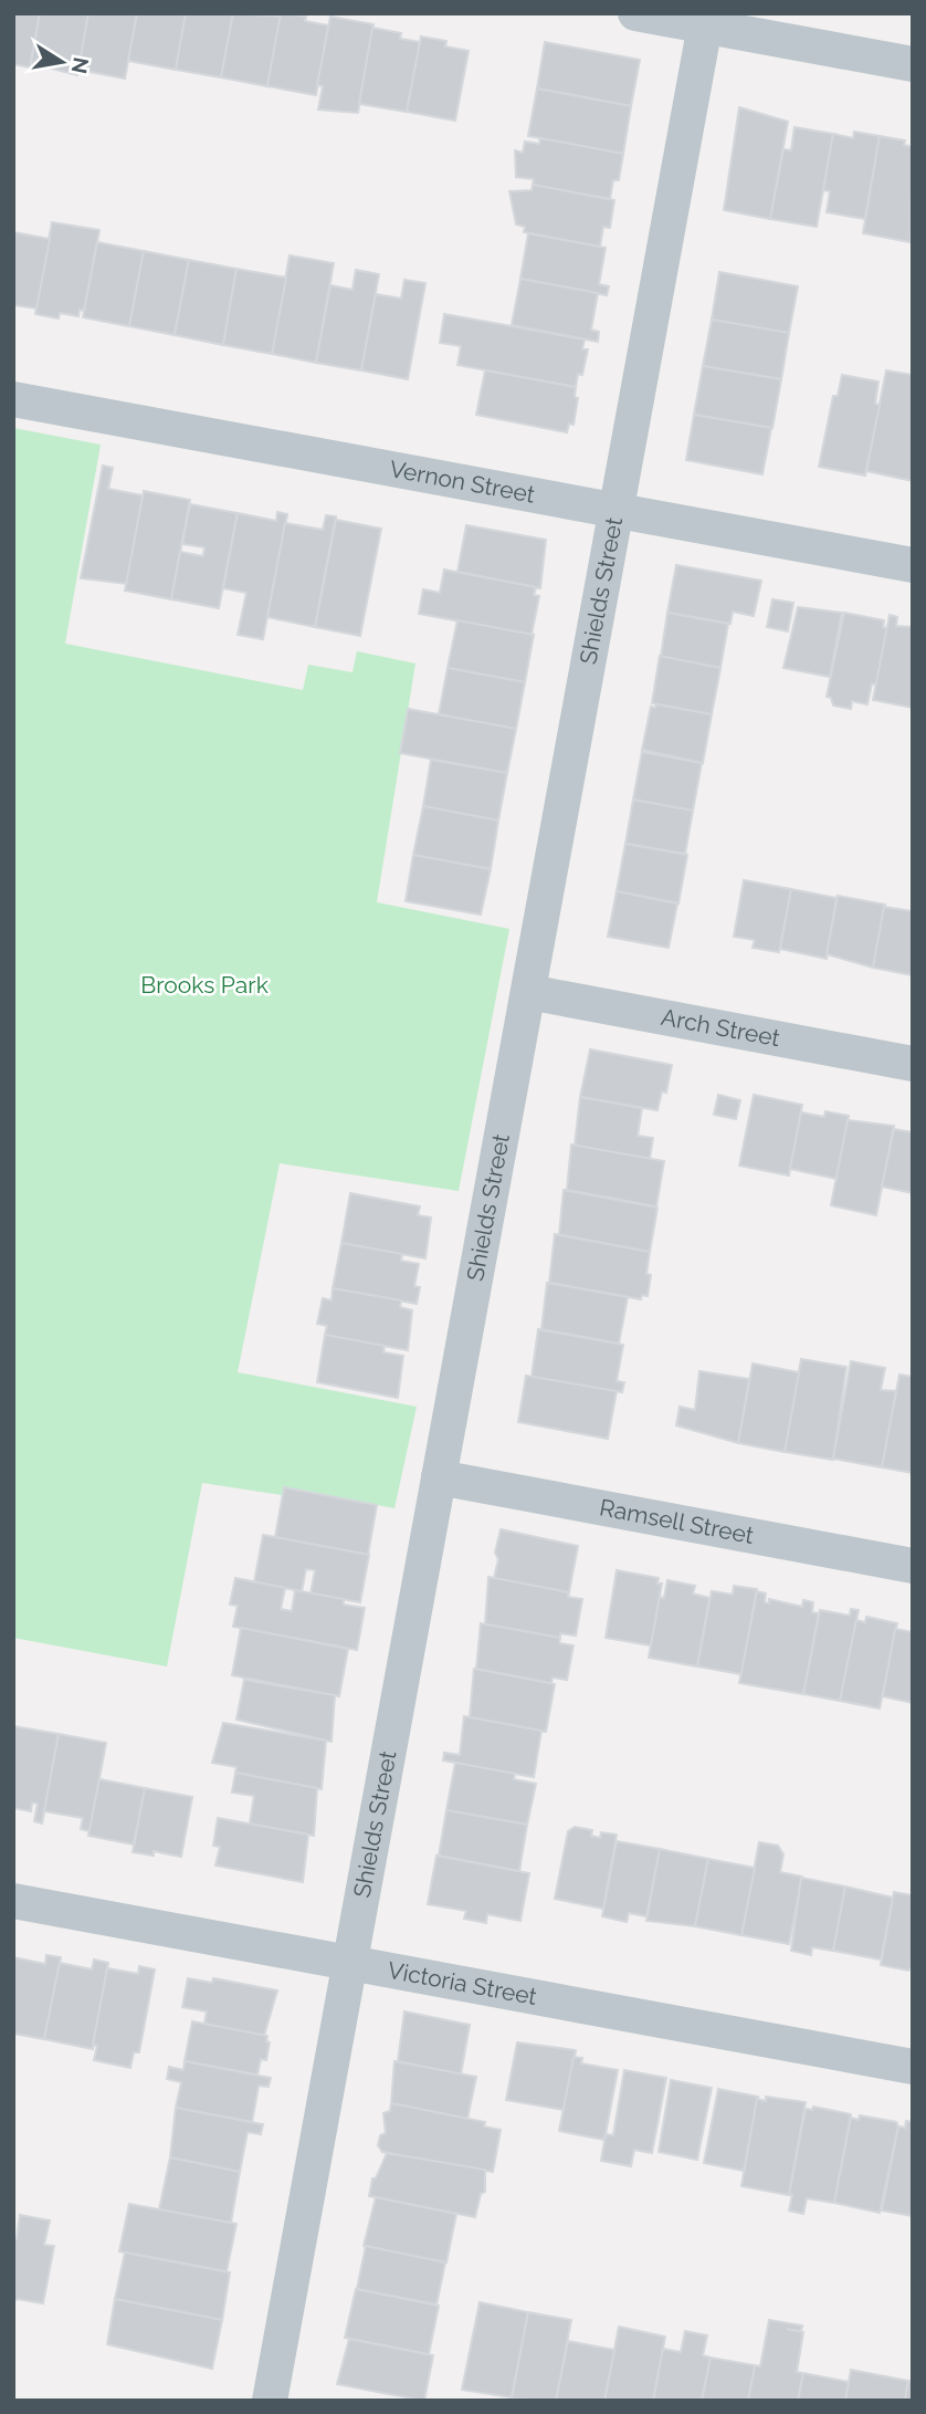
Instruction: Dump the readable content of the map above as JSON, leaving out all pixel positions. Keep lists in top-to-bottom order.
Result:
{
  "streets": {
    "street": [
      "Vernon Street",
      "Shields Street",
      "Arch Street",
      "Ramsell Street",
      "Victoria Street"
    ]
  },
  "crossings": [
    ["Vernon Street", "Shields Street"],
    ["Shields Street", "Arch Street"],
    ["Shields Street", "Ramsell Street"],
    ["Shields Street", "Victoria Street"]
  ],
  "parks": ["Brooks Park"],
  "north": "right"
}
